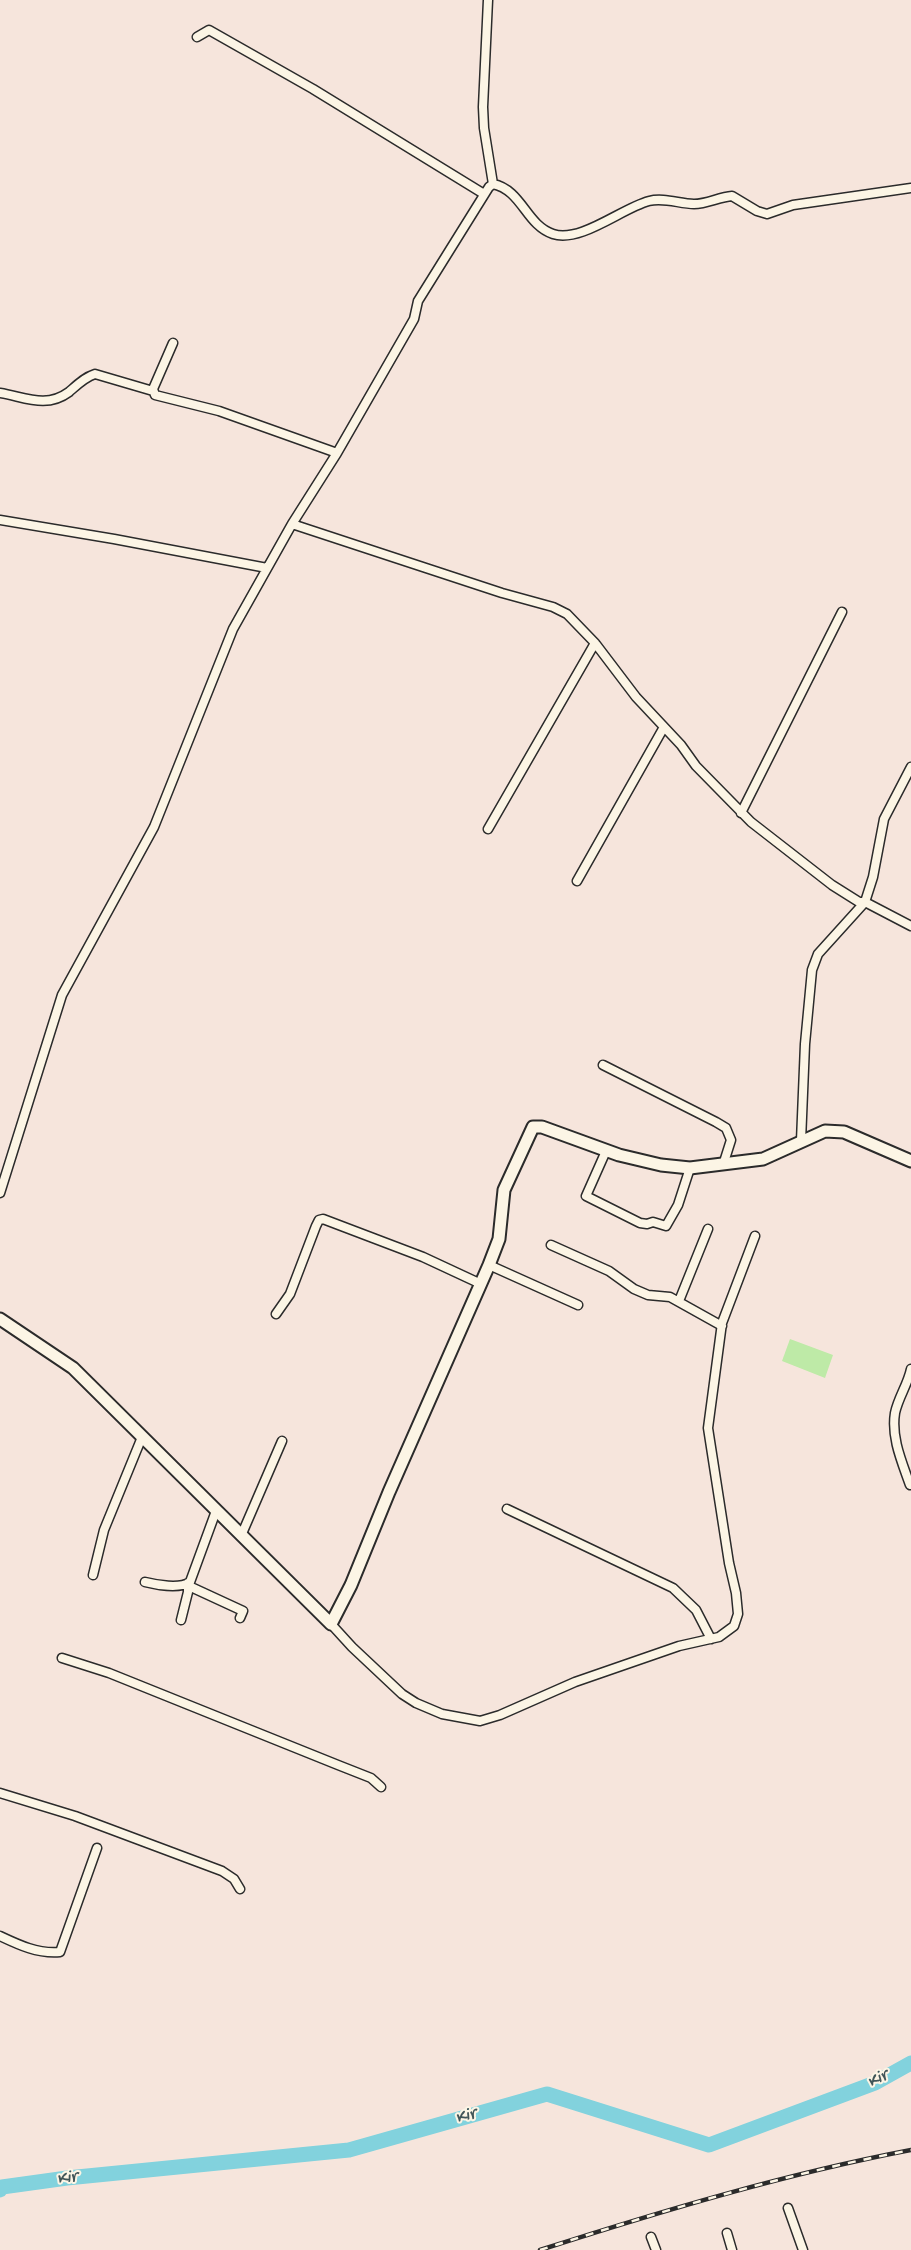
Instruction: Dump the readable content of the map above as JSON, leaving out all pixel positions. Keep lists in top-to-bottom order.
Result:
{
  "water": ["Kir"]
}
